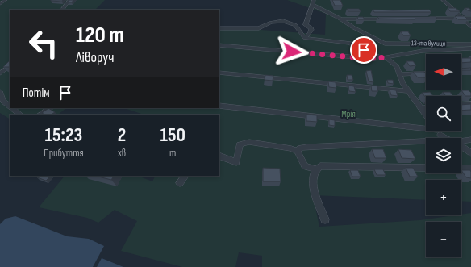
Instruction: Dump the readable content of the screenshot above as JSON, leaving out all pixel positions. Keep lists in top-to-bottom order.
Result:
{
  "streets": {
    "street": ["13-та вулиця"]
  },
  "parks": ["Мрія"],
  "north": "left",
  "page": {
    "turn": ["120 m", "Ліворуч"],
    "map_buttons": ["+", "−"],
    "then": "Потім",
    "eta": [
      "15:23",
      "Прибуття",
      "2",
      "хв",
      "150",
      "m"
    ]
  }
}
